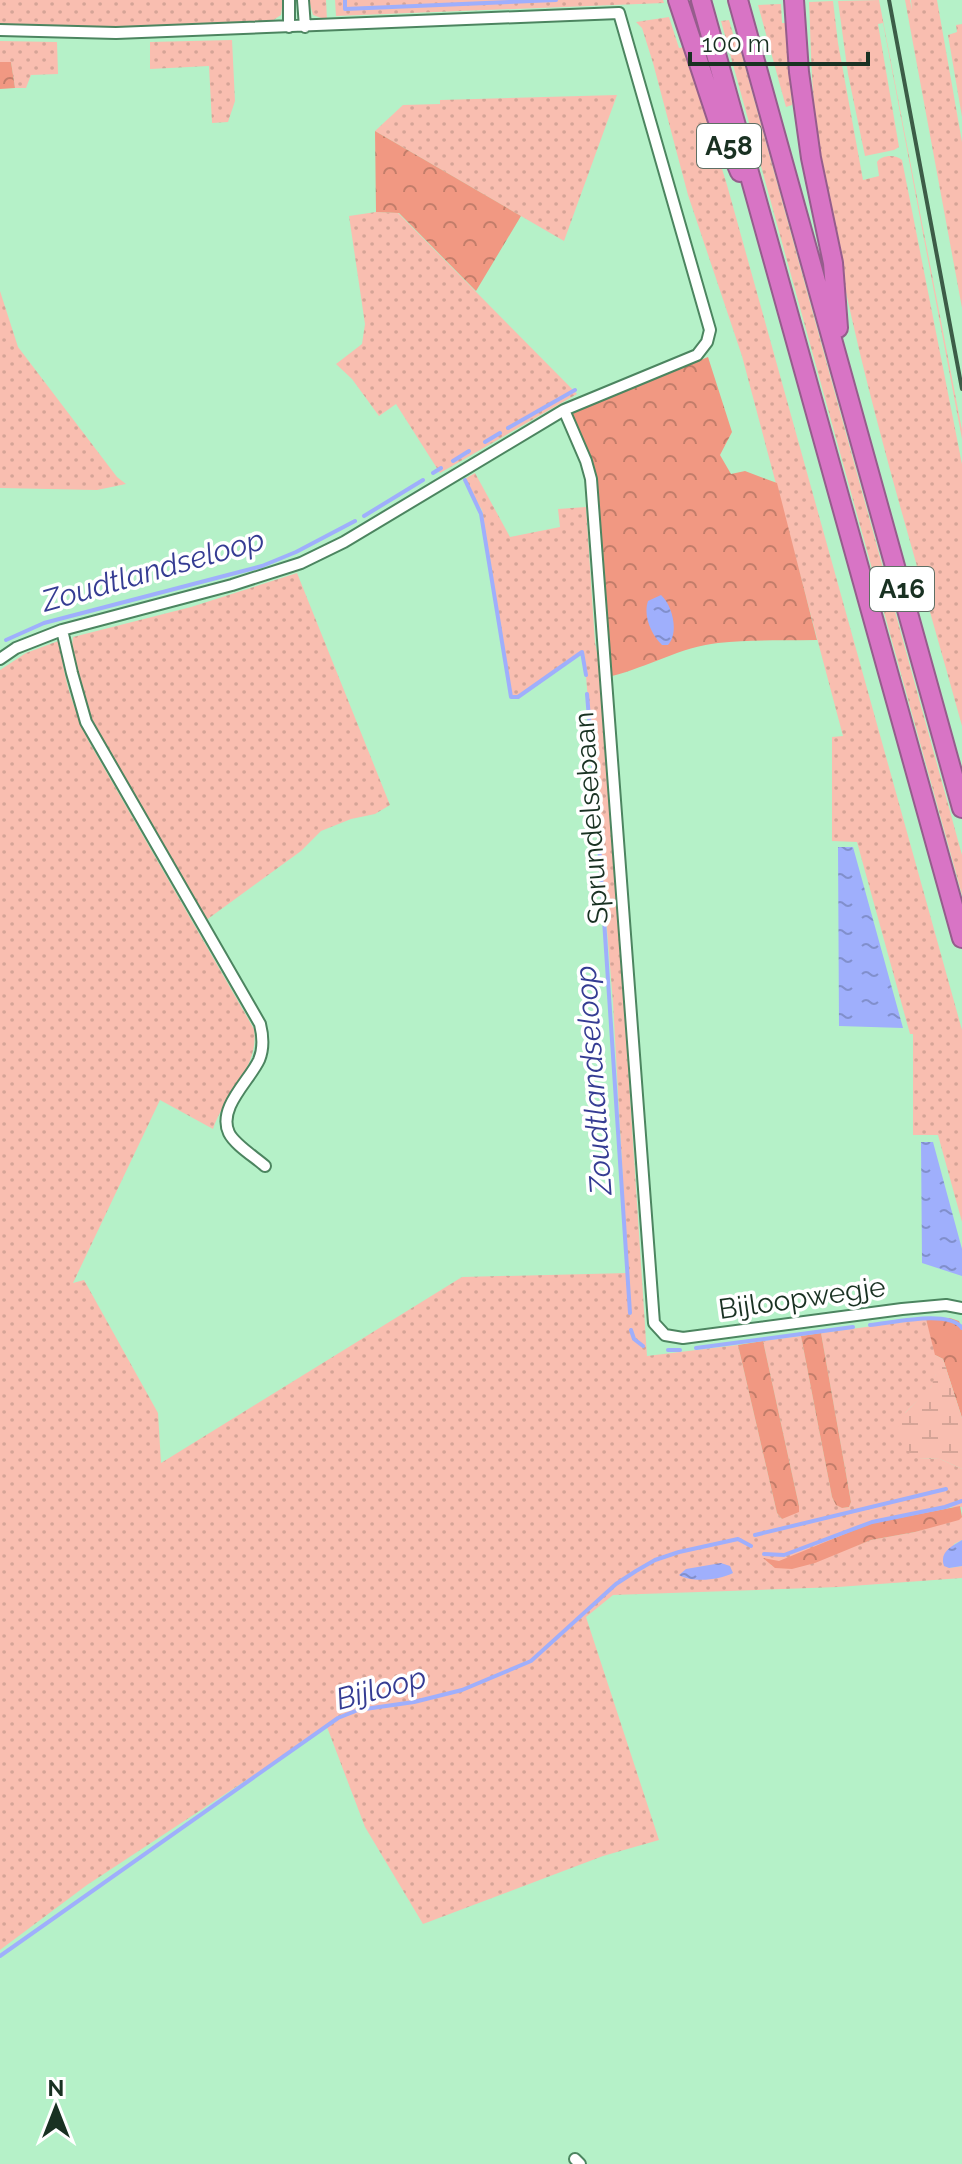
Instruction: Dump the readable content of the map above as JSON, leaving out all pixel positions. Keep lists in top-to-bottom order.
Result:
{
  "streets": {
    "highway": ["A58", "A16"],
    "street": ["Sprundelsebaan", "Bijloopwegje"]
  },
  "crossings": [
    ["A58", "A16"],
    ["Sprundelsebaan", "Bijloopwegje"]
  ],
  "water": ["Zoudtlandseloop", "Bijloop"],
  "scale_bar": "100 m",
  "north": "top"
}
